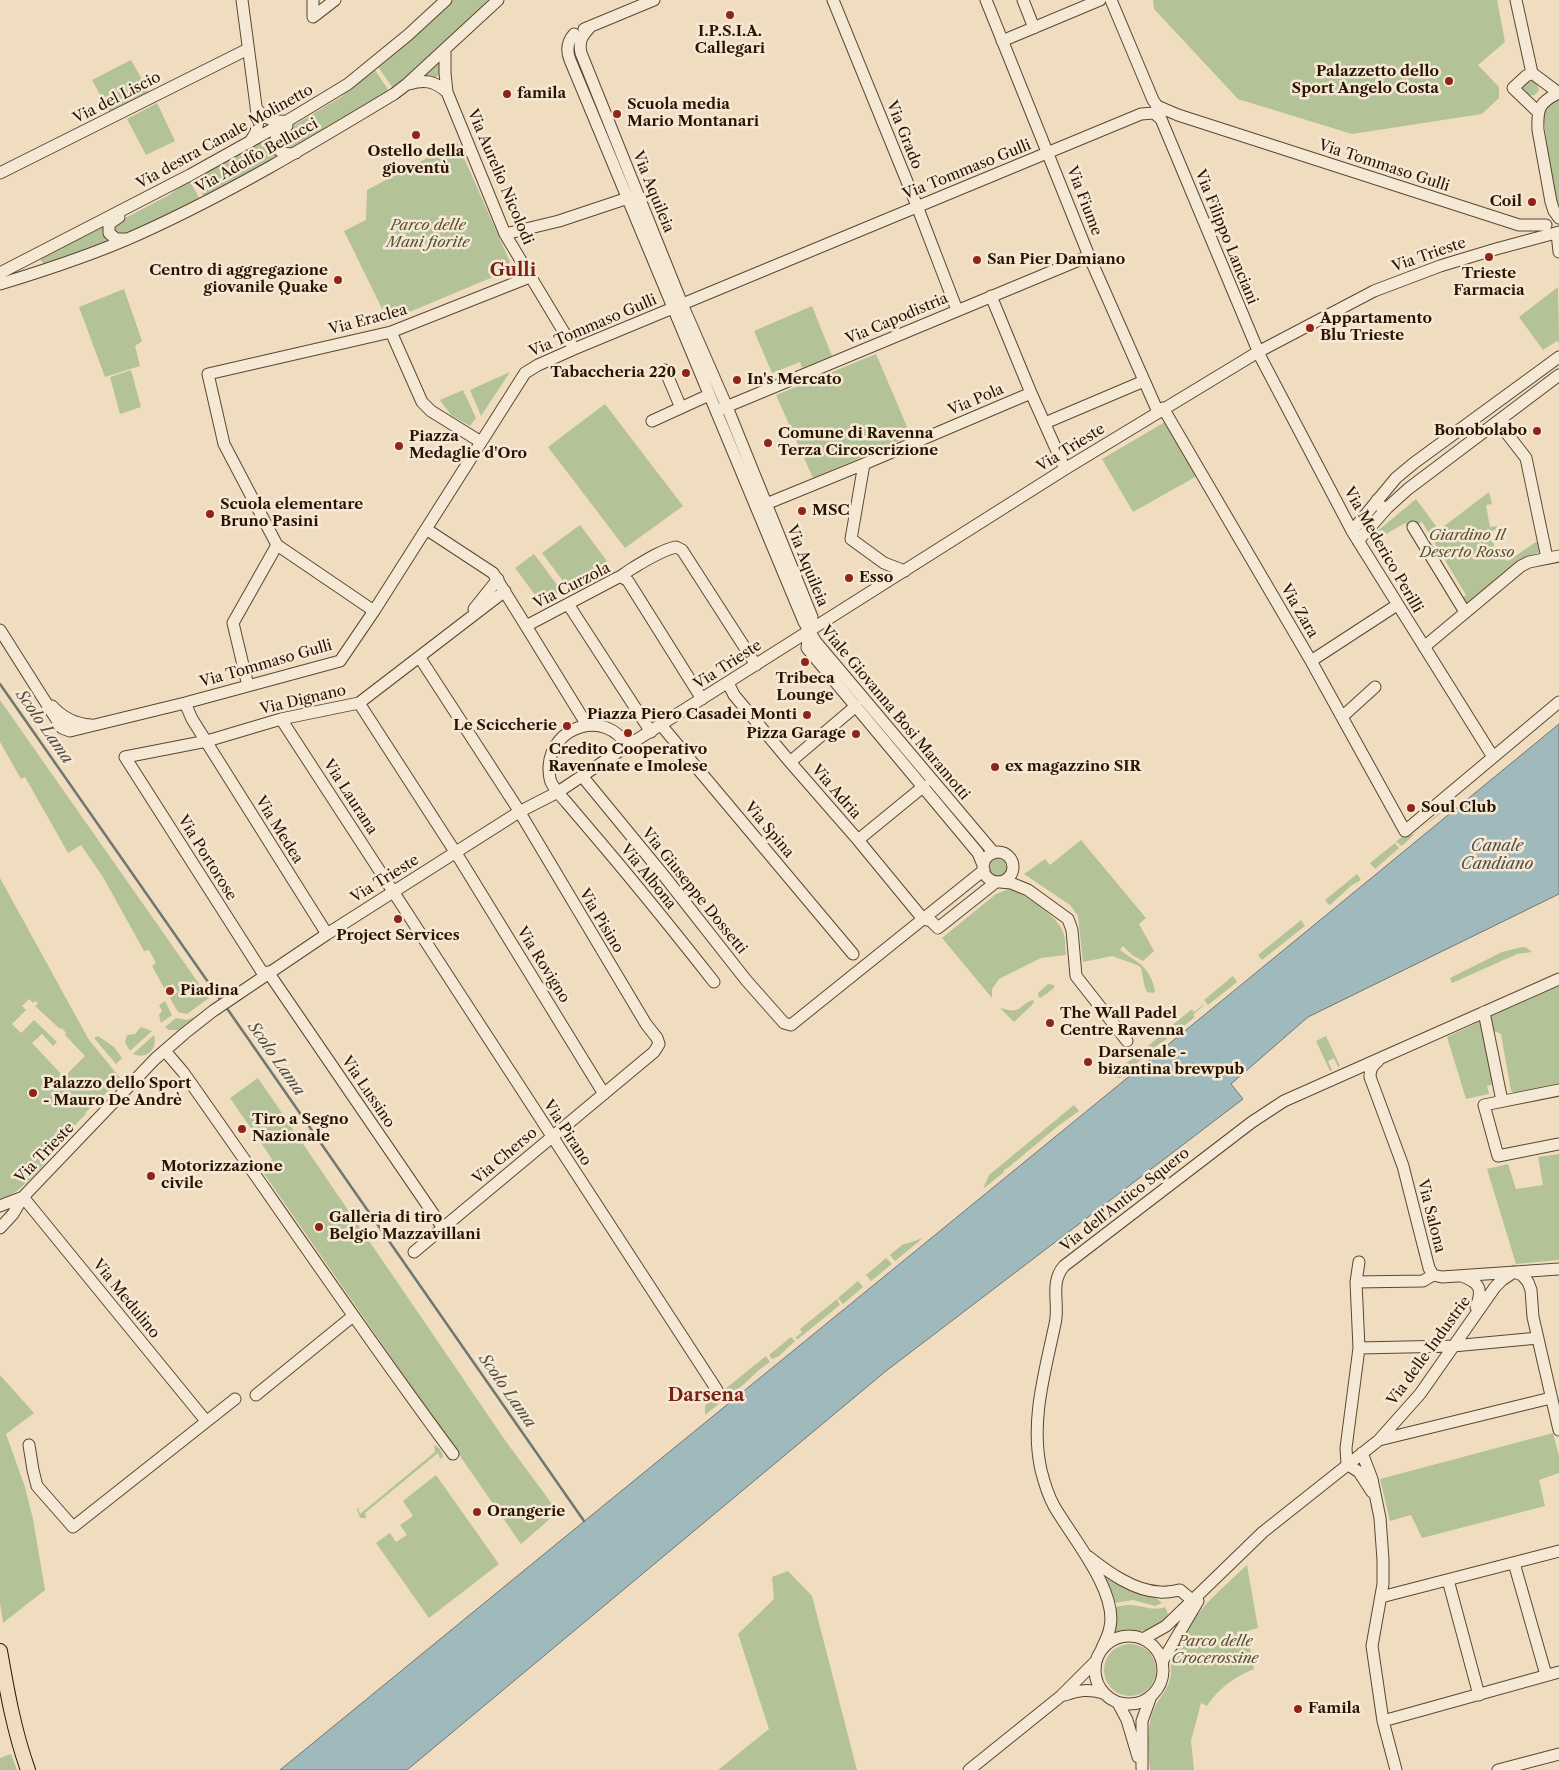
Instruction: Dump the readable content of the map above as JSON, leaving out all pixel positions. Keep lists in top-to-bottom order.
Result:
{
  "streets": {
    "street": [
      "Via del Liscio",
      "Via Grado",
      "Via destra Canale Molinetto",
      "Via Adolfo Bellucci",
      "Via Tommaso Gulli",
      "Via Aurelio Nicolodi",
      "Via Aquileia",
      "Via Fiume",
      "Via Filippo Lanciani",
      "Via Trieste",
      "Via Capodistria",
      "Via Eraclea",
      "Via Pola",
      "Via Mederico Perilli",
      "Via Curzola",
      "Via Zara",
      "Via Dignano",
      "Viale Giovanna Bosi Maramotti",
      "Via Adria",
      "Via Laurana",
      "Via Medea",
      "Via Spina",
      "Via Portorose",
      "Via Albona",
      "Via Giuseppe Dossetti",
      "Via Pisino",
      "Via Rovigno",
      "Via Lussino",
      "Via Pirano",
      "Via Cherso",
      "Via dell'Antico Squero",
      "Via Salona",
      "Via Medulino",
      "Via delle Industrie"
    ]
  },
  "crossings": [
    ["Via Grado", "Via Tommaso Gulli"],
    ["Via Grado", "Via Capodistria"],
    ["Via Adolfo Bellucci", "Via Aurelio Nicolodi"],
    ["Via Tommaso Gulli", "Via Aurelio Nicolodi"],
    ["Via Tommaso Gulli", "Via Aquileia"],
    ["Via Tommaso Gulli", "Via Fiume"],
    ["Via Tommaso Gulli", "Via Filippo Lanciani"],
    ["Via Tommaso Gulli", "Via Trieste"],
    ["Via Tommaso Gulli", "Via Curzola"],
    ["Via Tommaso Gulli", "Via Medea"],
    ["Via Aurelio Nicolodi", "Via Eraclea"],
    ["Via Aquileia", "Via Trieste"],
    ["Via Aquileia", "Via Capodistria"],
    ["Via Aquileia", "Via Pola"],
    ["Via Aquileia", "Viale Giovanna Bosi Maramotti"],
    ["Via Fiume", "Via Trieste"],
    ["Via Fiume", "Via Capodistria"],
    ["Via Fiume", "Via Zara"],
    ["Via Filippo Lanciani", "Via Trieste"],
    ["Via Filippo Lanciani", "Via Mederico Perilli"],
    ["Via Trieste", "Via Mederico Perilli"],
    ["Via Trieste", "Via Curzola"],
    ["Via Trieste", "Via Zara"],
    ["Via Trieste", "Viale Giovanna Bosi Maramotti"],
    ["Via Trieste", "Via Adria"],
    ["Via Trieste", "Via Laurana"],
    ["Via Trieste", "Via Medea"],
    ["Via Trieste", "Via Spina"],
    ["Via Trieste", "Via Portorose"],
    ["Via Trieste", "Via Albona"],
    ["Via Trieste", "Via Giuseppe Dossetti"],
    ["Via Trieste", "Via Pisino"],
    ["Via Trieste", "Via Rovigno"],
    ["Via Trieste", "Via Lussino"],
    ["Via Trieste", "Via Pirano"],
    ["Via Trieste", "Via Medulino"],
    ["Via Mederico Perilli", "Via Zara"],
    ["Via Curzola", "Via Dignano"],
    ["Via Curzola", "Via Spina"],
    ["Via Dignano", "Via Laurana"],
    ["Via Dignano", "Via Medea"],
    ["Via Dignano", "Via Portorose"],
    ["Via Dignano", "Via Pisino"],
    ["Via Dignano", "Via Rovigno"],
    ["Via Adria", "Via Giuseppe Dossetti"],
    ["Via Laurana", "Via Pirano"],
    ["Via Portorose", "Via Lussino"],
    ["Via Pisino", "Via Cherso"],
    ["Via Rovigno", "Via Cherso"],
    ["Via Lussino", "Via Cherso"],
    ["Via Pirano", "Via Cherso"],
    ["Via dell'Antico Squero", "Via Salona"],
    ["Via dell'Antico Squero", "Via delle Industrie"],
    ["Via Salona", "Via delle Industrie"]
  ],
  "districts": ["Gulli", "Darsena"],
  "water": ["Scolo Lama", "Canale Candiano"],
  "parks": ["Parco delle Mani fiorite", "Giardino Il Deserto Rosso", "Parco delle Crocerossine"],
  "places": [
    "I.P.S.I.A. Callegari",
    "Palazzetto dello Sport Angelo Costa",
    "famila",
    "Scuola media Mario Montanari",
    "Ostello della gioventù",
    "Coil",
    "Trieste Farmacia",
    "San Pier Damiano",
    "Centro di aggregazione giovanile Quake",
    "Appartamento Blu Trieste",
    "Tabaccheria 220",
    "In's Mercato",
    "Bonobolabo",
    "Comune di Ravenna Terza Circoscrizione",
    "Piazza Medaglie d'Oro",
    "MSC",
    "Scuola elementare Bruno Pasini",
    "Esso",
    "Tribeca Lounge",
    "Piazza Piero Casadei Monti",
    "Le Sciccherie",
    "Credito Cooperativo Ravennate e Imolese",
    "Pizza Garage",
    "ex magazzino SIR",
    "Soul Club",
    "Project Services",
    "Piadina",
    "The Wall Padel Centre Ravenna",
    "Darsenale - bizantina brewpub",
    "Palazzo dello Sport - Mauro De Andrè",
    "Tiro a Segno Nazionale",
    "Motorizzazione civile",
    "Galleria di tiro Belgio Mazzavillani",
    "Orangerie",
    "Famila"
  ]
}
